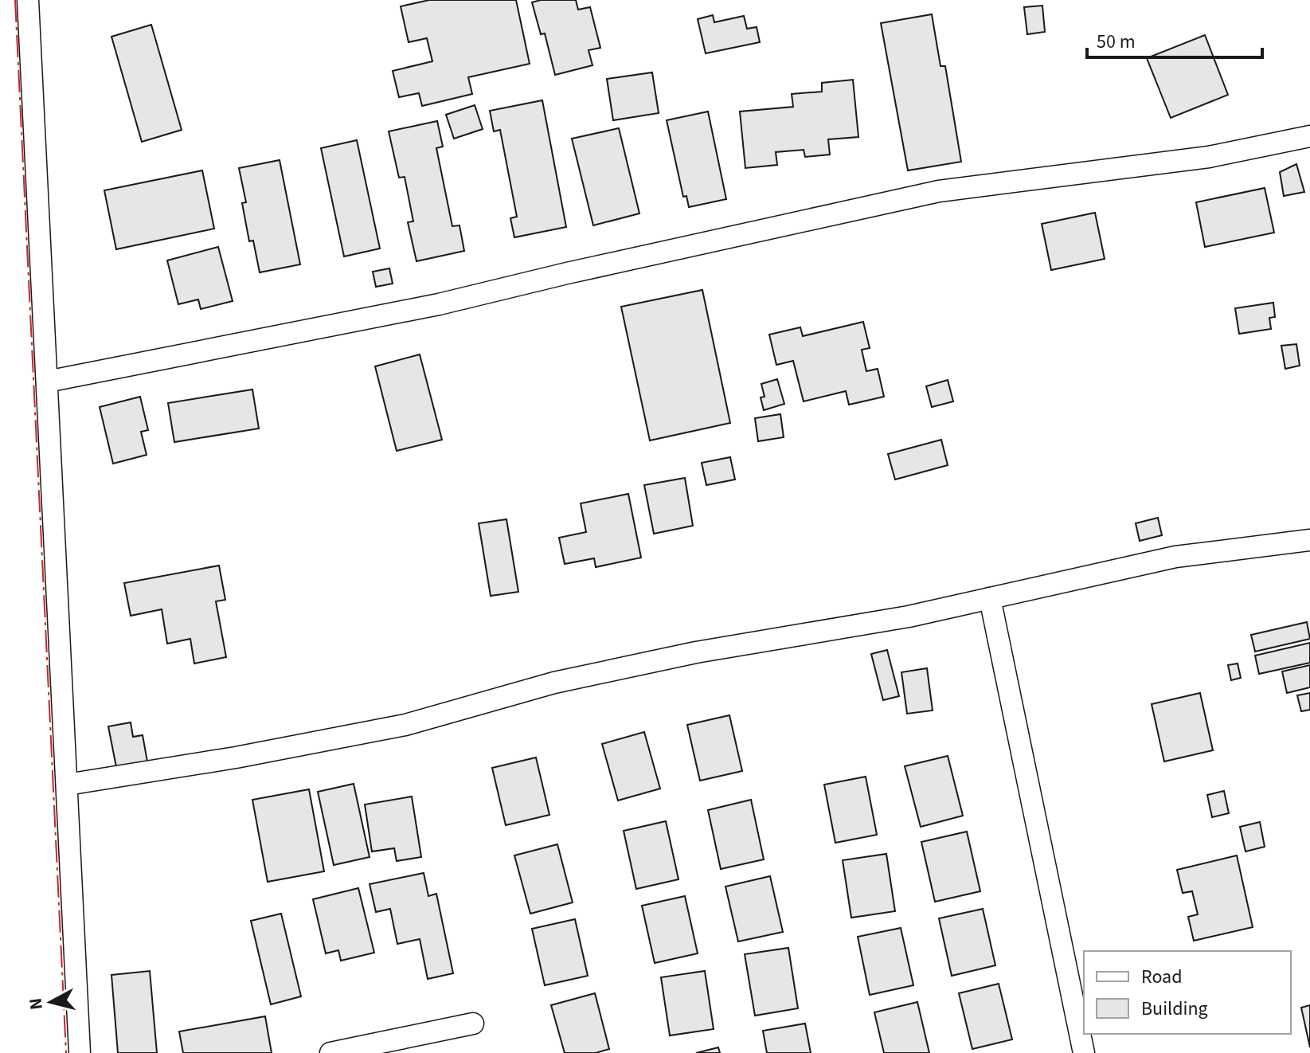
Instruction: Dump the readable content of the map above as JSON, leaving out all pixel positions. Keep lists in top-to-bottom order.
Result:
{
  "legend": ["Road", "Building"],
  "scale_bar": "50 m",
  "north": "left"
}
